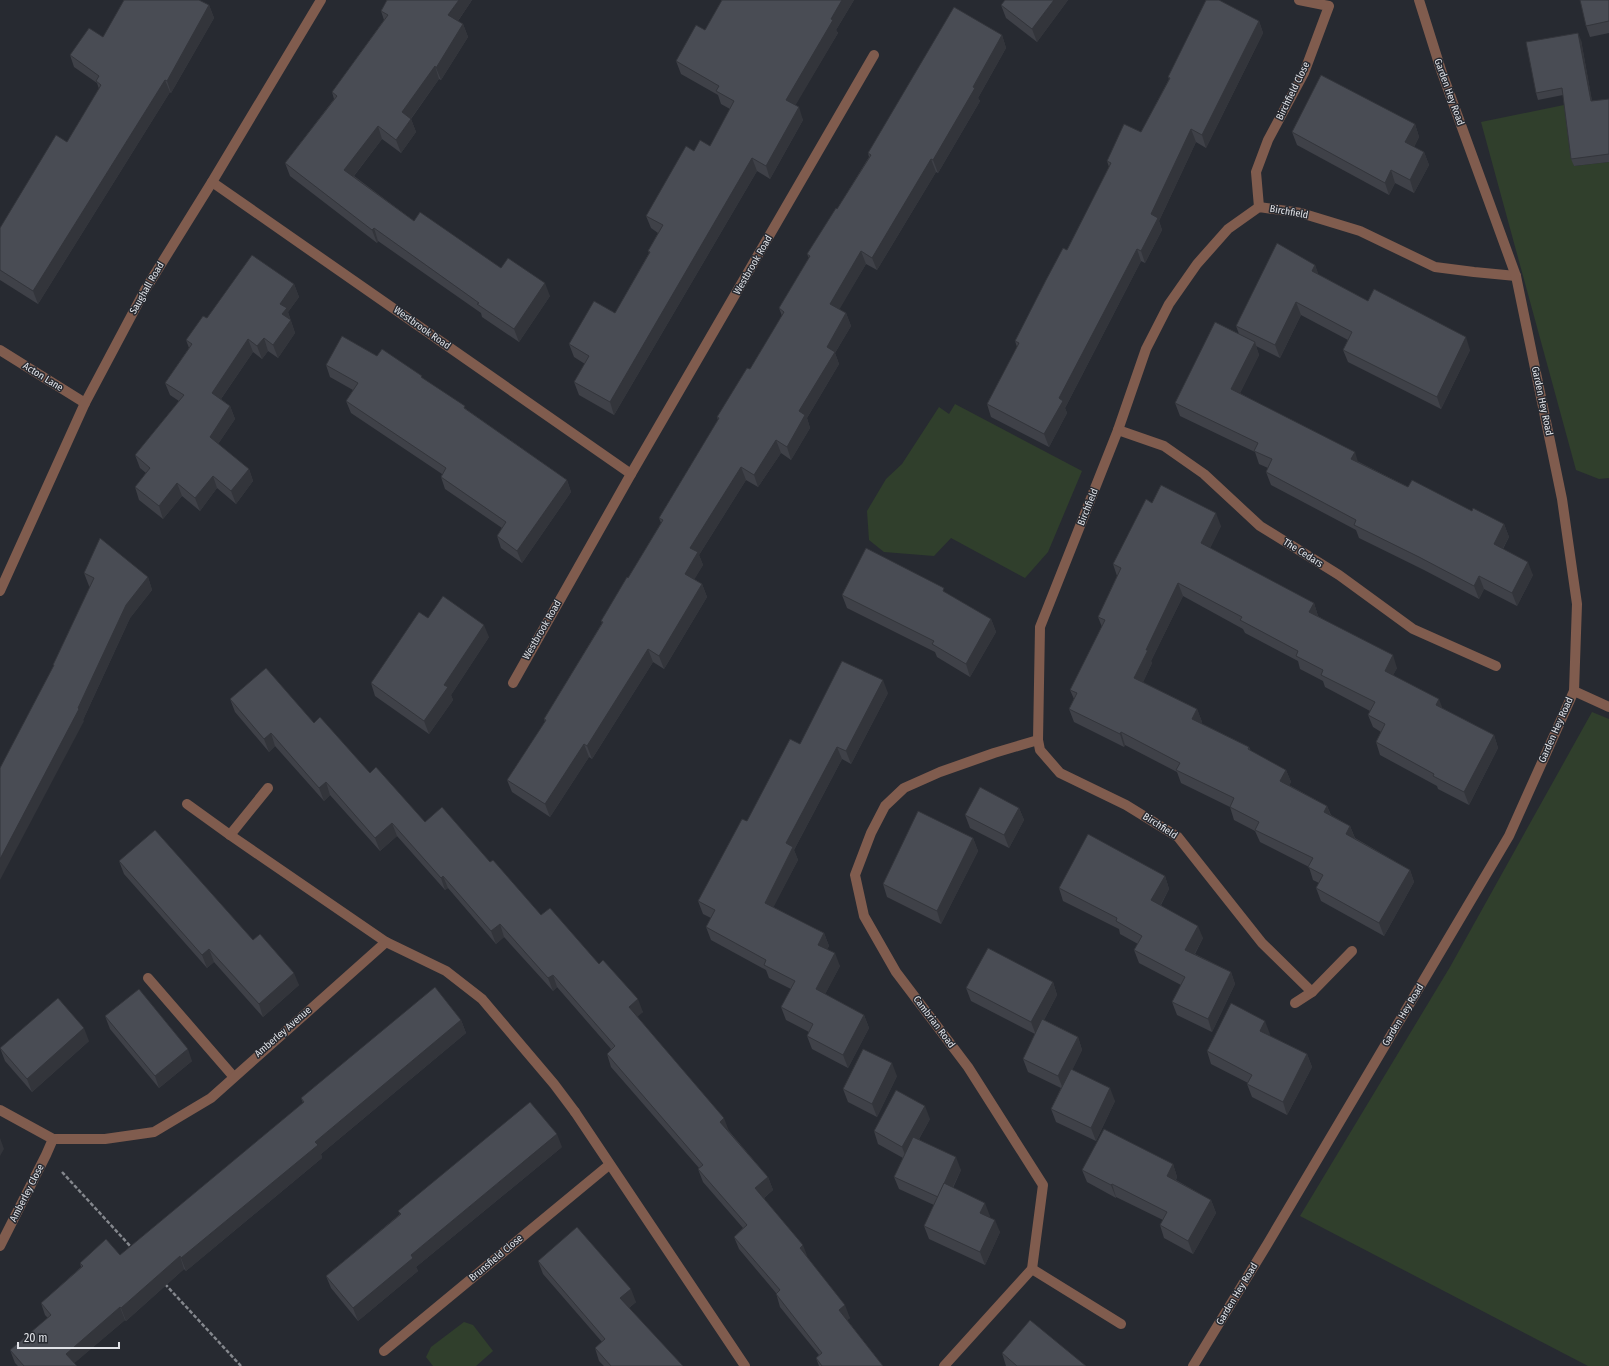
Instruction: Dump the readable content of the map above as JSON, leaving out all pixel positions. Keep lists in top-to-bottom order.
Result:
{
  "streets": {
    "street": [
      "Birchfield Close",
      "Garden Hey Road",
      "Birchfield",
      "Westbrook Road",
      "Saughall Road",
      "Acton Lane",
      "The Cedars",
      "Cambrian Road",
      "Amberley Avenue",
      "Amberley Close",
      "Brunsfield Close"
    ]
  },
  "crossings": [
    ["Birchfield Close", "Birchfield"],
    ["Garden Hey Road", "Birchfield"],
    ["Birchfield", "The Cedars"],
    ["Birchfield", "Cambrian Road"],
    ["Westbrook Road", "Saughall Road"],
    ["Saughall Road", "Acton Lane"],
    ["Amberley Avenue", "Amberley Close"]
  ],
  "scale_bar": "20 m"
}
